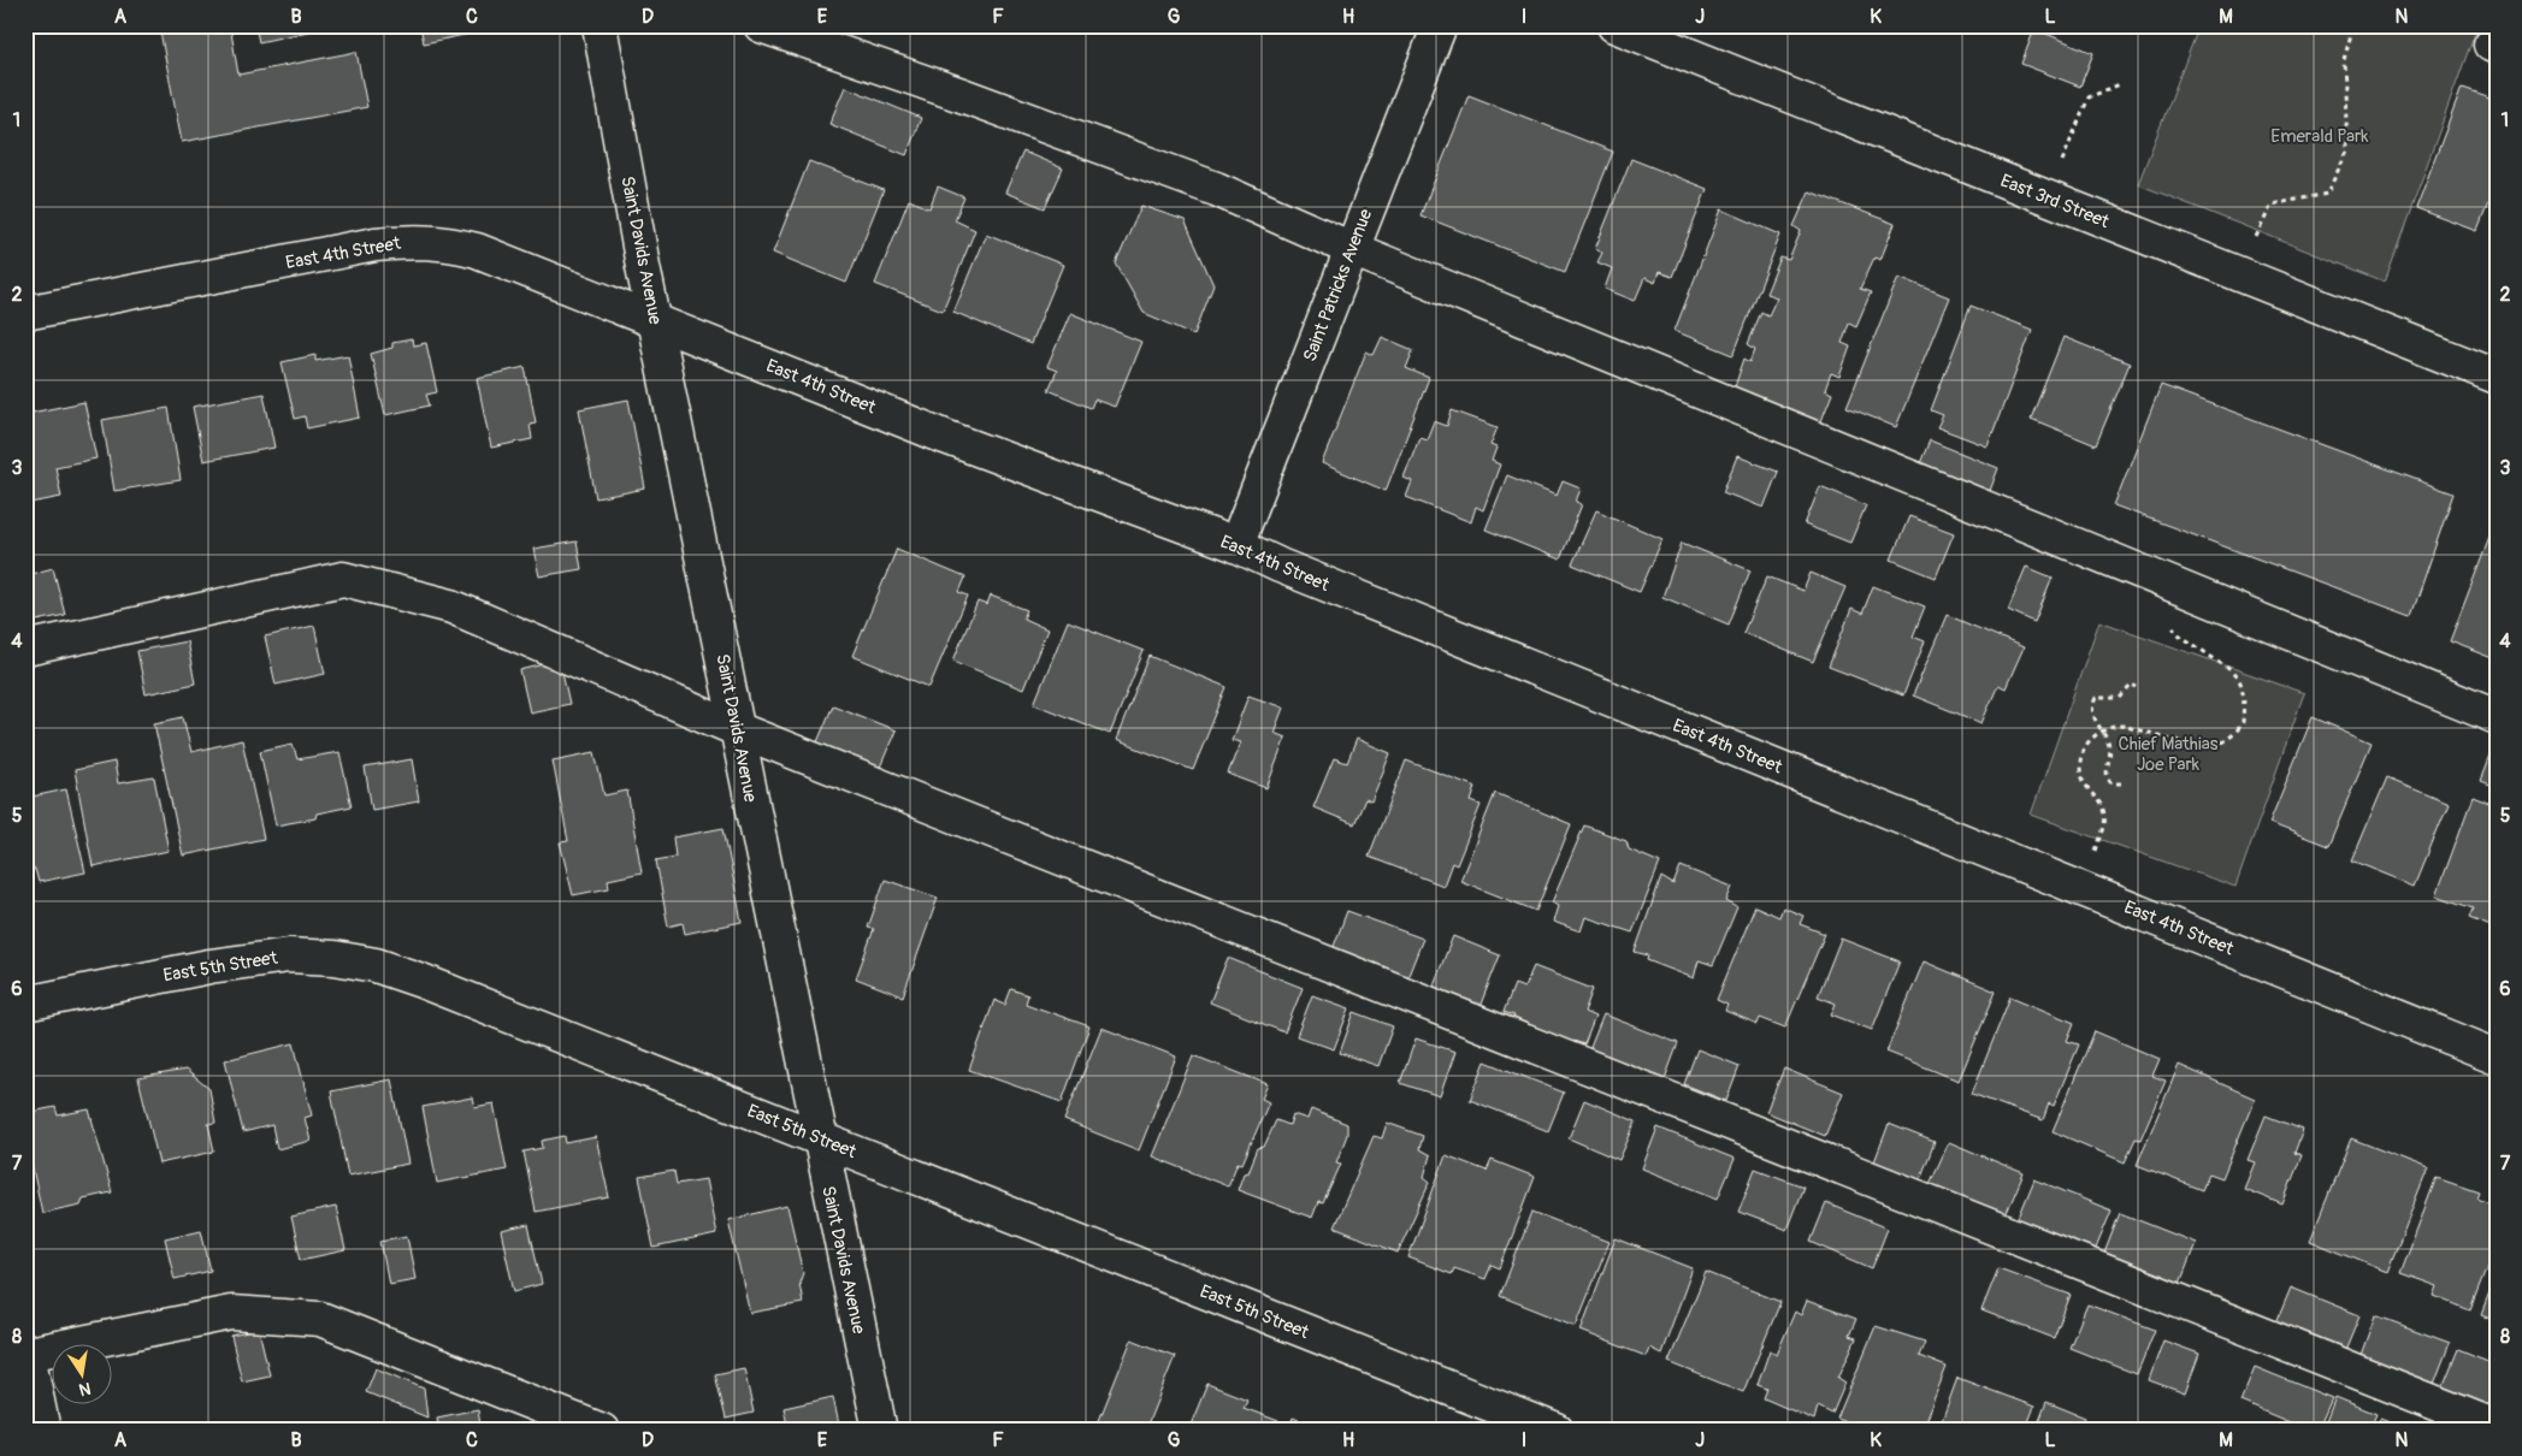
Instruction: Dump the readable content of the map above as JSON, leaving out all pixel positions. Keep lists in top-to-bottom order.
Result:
{
  "streets": {
    "street": [
      "East 3rd Street",
      "Saint Davids Avenue",
      "East 4th Street",
      "Saint Patricks Avenue",
      "East 5th Street"
    ]
  },
  "crossings": [
    ["Saint Davids Avenue", "East 4th Street"],
    ["Saint Davids Avenue", "East 5th Street"],
    ["East 4th Street", "Saint Patricks Avenue"]
  ],
  "parks": ["Emerald Park", "Chief Mathias Joe Park"],
  "north": "bottom",
  "grid": {
    "columns": [
      "A",
      "B",
      "C",
      "D",
      "E",
      "F",
      "G",
      "H",
      "I",
      "J",
      "K",
      "L",
      "M",
      "N"
    ],
    "rows": [
      "1",
      "2",
      "3",
      "4",
      "5",
      "6",
      "7",
      "8"
    ]
  }
}
